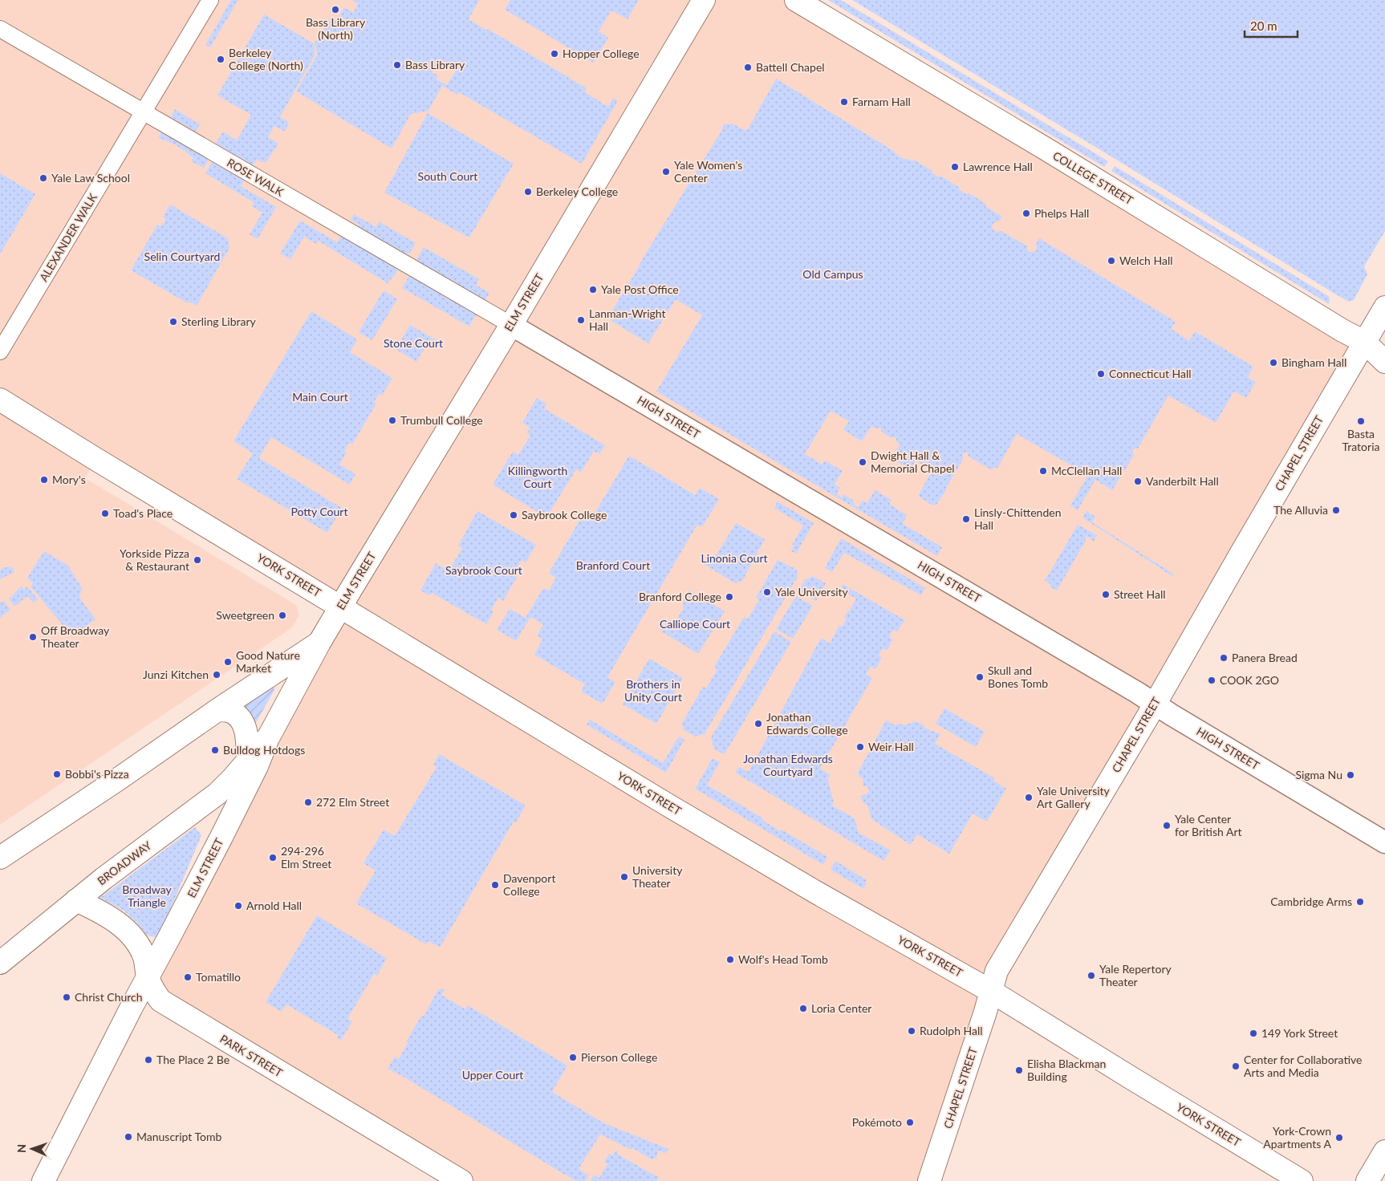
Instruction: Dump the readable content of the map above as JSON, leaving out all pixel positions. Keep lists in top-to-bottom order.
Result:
{
  "streets": {
    "main road": [
      "COLLEGE STREET",
      "ELM STREET",
      "CHAPEL STREET",
      "YORK STREET",
      "BROADWAY",
      "PARK STREET"
    ],
    "street": ["ROSE WALK", "ALEXANDER WALK", "HIGH STREET"]
  },
  "crossings": [
    ["ROSE WALK", "ALEXANDER WALK"],
    ["ROSE WALK", "ELM STREET"],
    ["ROSE WALK", "HIGH STREET"],
    ["COLLEGE STREET", "CHAPEL STREET"],
    ["ELM STREET", "HIGH STREET"],
    ["ELM STREET", "YORK STREET"],
    ["ELM STREET", "BROADWAY"],
    ["ELM STREET", "PARK STREET"],
    ["HIGH STREET", "CHAPEL STREET"],
    ["CHAPEL STREET", "YORK STREET"],
    ["BROADWAY", "PARK STREET"]
  ],
  "parks": [
    "South Court",
    "Selin Courtyard",
    "Old Campus",
    "Stone Court",
    "Main Court",
    "Killingworth Court",
    "Potty Court",
    "Linonia Court",
    "Branford Court",
    "Saybrook Court",
    "Calliope Court",
    "Brothers in Unity Court",
    "Jonathan Edwards Courtyard",
    "Broadway Triangle",
    "Upper Court"
  ],
  "places": [
    "Bass Library (North)",
    "Hopper College",
    "Berkeley College (North)",
    "Bass Library",
    "Battell Chapel",
    "Farnam Hall",
    "Lawrence Hall",
    "Yale Women's Center",
    "Yale Law School",
    "Berkeley College",
    "Phelps Hall",
    "Welch Hall",
    "Yale Post Office",
    "Lanman-Wright Hall",
    "Sterling Library",
    "Bingham Hall",
    "Connecticut Hall",
    "Trumbull College",
    "Basta Tratoria",
    "Dwight Hall & Memorial Chapel",
    "McClellan Hall",
    "Mory's",
    "Vanderbilt Hall",
    "The Alluvia",
    "Toad's Place",
    "Saybrook College",
    "Linsly-Chittenden Hall",
    "Yorkside Pizza & Restaurant",
    "Yale University",
    "Street Hall",
    "Branford College",
    "Sweetgreen",
    "Off Broadway Theater",
    "Panera Bread",
    "Good Nature Market",
    "Junzi Kitchen",
    "Skull and Bones Tomb",
    "COOK 2GO",
    "Jonathan Edwards College",
    "Weir Hall",
    "Bulldog Hotdogs",
    "Bobbi's Pizza",
    "Sigma Nu",
    "Yale University Art Gallery",
    "272 Elm Street",
    "Yale Center for British Art",
    "294-296 Elm Street",
    "University Theater",
    "Davenport College",
    "Cambridge Arms",
    "Arnold Hall",
    "Wolf's Head Tomb",
    "Yale Repertory Theater",
    "Tomatillo",
    "Christ Church",
    "Loria Center",
    "Rudolph Hall",
    "149 York Street",
    "Pierson College",
    "The Place 2 Be",
    "Center for Collaborative Arts and Media",
    "Elisha Blackman Building",
    "Pokémoto",
    "Manuscript Tomb",
    "York-Crown Apartments A"
  ],
  "scale_bar": "20 m",
  "north": "left"
}
